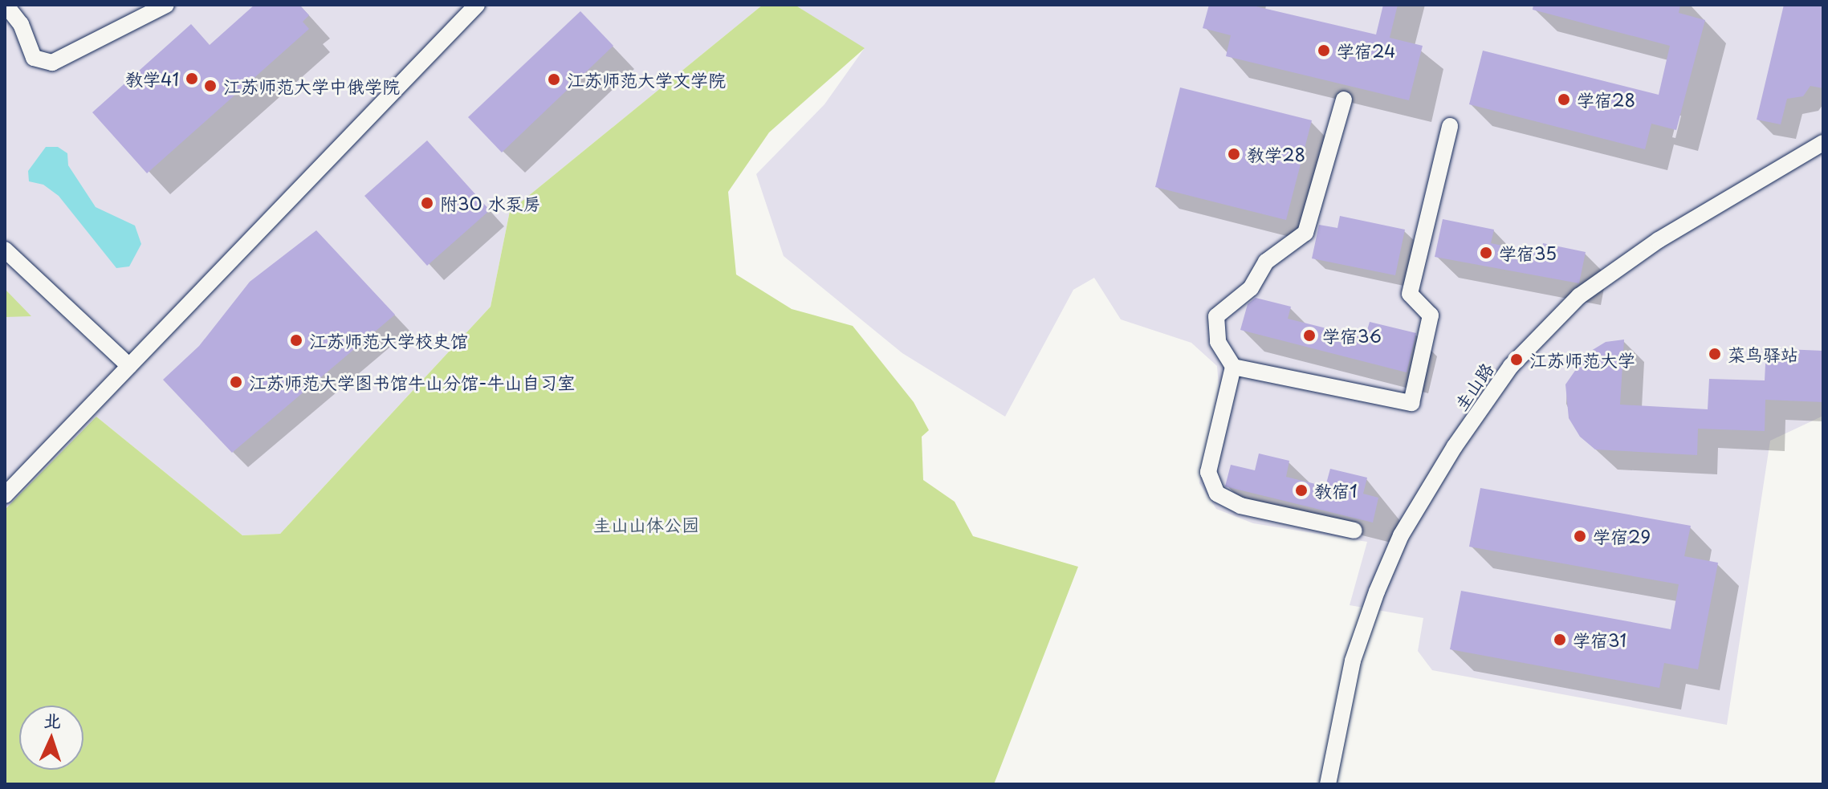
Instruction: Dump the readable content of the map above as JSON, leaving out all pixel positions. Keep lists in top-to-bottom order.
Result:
{
  "streets": {
    "street": ["圭山路"]
  },
  "parks": ["圭山山体公园"],
  "places": [
    "学宿24",
    "教学41",
    "江苏师范大学文学院",
    "江苏师范大学中俄学院",
    "学宿28",
    "教学28",
    "附30 水泵房",
    "学宿35",
    "学宿36",
    "江苏师范大学校史馆",
    "菜鸟驿站",
    "江苏师范大学",
    "江苏师范大学图书馆牛山分馆-牛山自习室",
    "教宿1",
    "学宿29",
    "学宿31"
  ],
  "north": "top"
}
